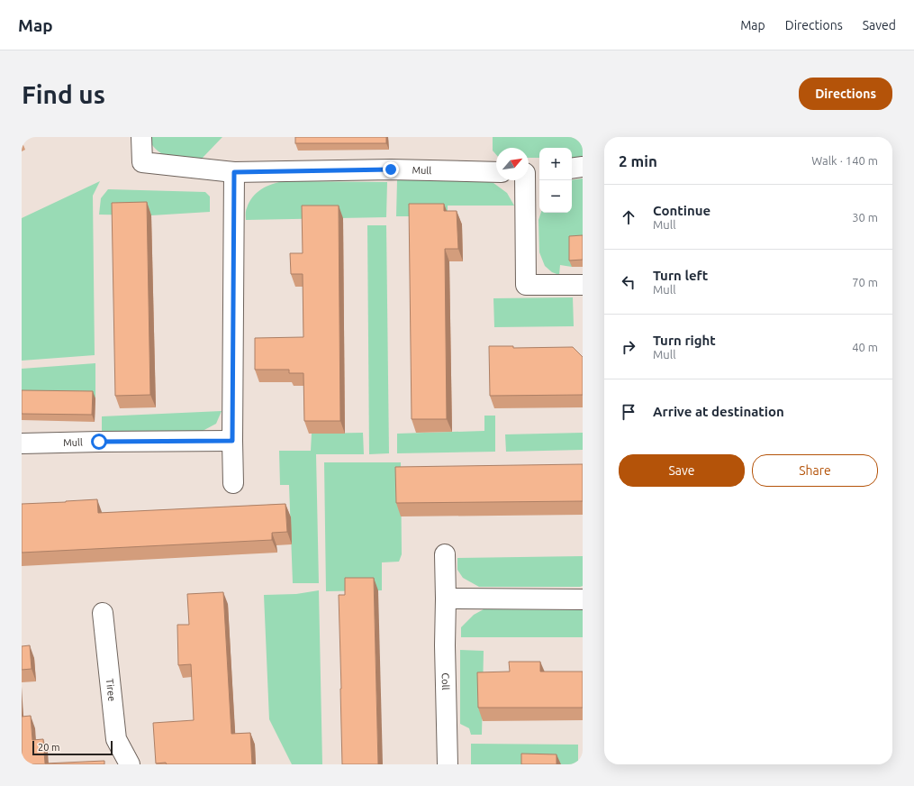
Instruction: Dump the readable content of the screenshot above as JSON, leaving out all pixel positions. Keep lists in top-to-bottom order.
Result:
{
  "streets": {
    "street": ["Mull", "Coll", "Tiree"]
  },
  "scale_bar": "20 m",
  "north": "top right",
  "page": {
    "header": "Map",
    "nav": ["Map", "Directions", "Saved"],
    "buttons": [
      "Directions",
      ["Save", "Share"]
    ],
    "title": "Find us",
    "heading": ["2 min", "Walk · 140 m"],
    "map_buttons": ["+", "−"],
    "list": [
      ["Continue", "Mull", "30 m"],
      ["Turn left", "Mull", "70 m"],
      ["Turn right", "Mull", "40 m"],
      "Arrive at destination"
    ],
    "scale": "20 m"
  }
}
